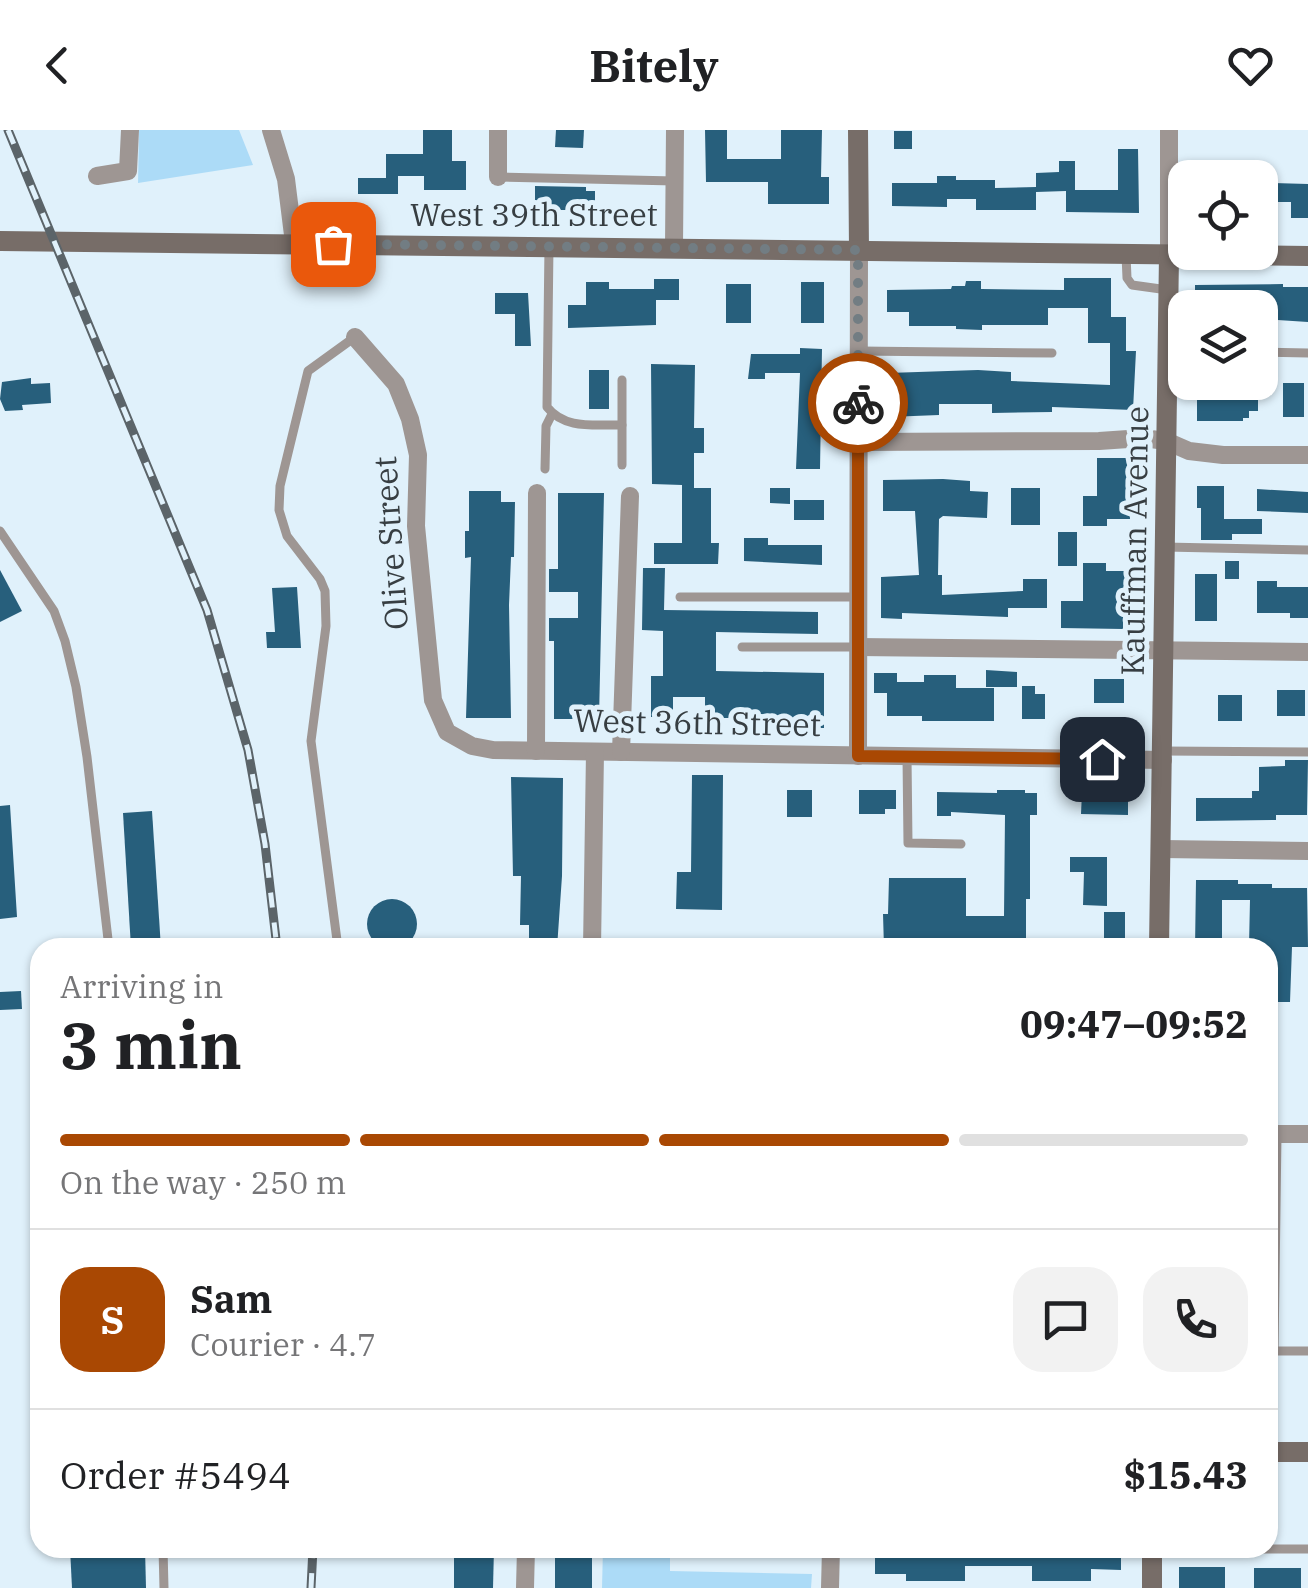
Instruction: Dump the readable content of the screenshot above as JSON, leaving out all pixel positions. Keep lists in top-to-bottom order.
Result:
{
  "streets": {
    "street": [
      "West 39th Street",
      "Kauffman Avenue",
      "Olive Street",
      "West 36th Street"
    ]
  },
  "crossings": [
    ["Kauffman Avenue", "West 36th Street"],
    ["Olive Street", "West 36th Street"]
  ],
  "page": {
    "header": "Bitely",
    "heading": ["3 min", "Arriving in", "09:47–09:52"],
    "panel": [
      "Sam",
      "Courier · 4.7",
      "Order #5494",
      "$15.43"
    ],
    "bar": "On the way · 250 m",
    "round": "S"
  }
}
